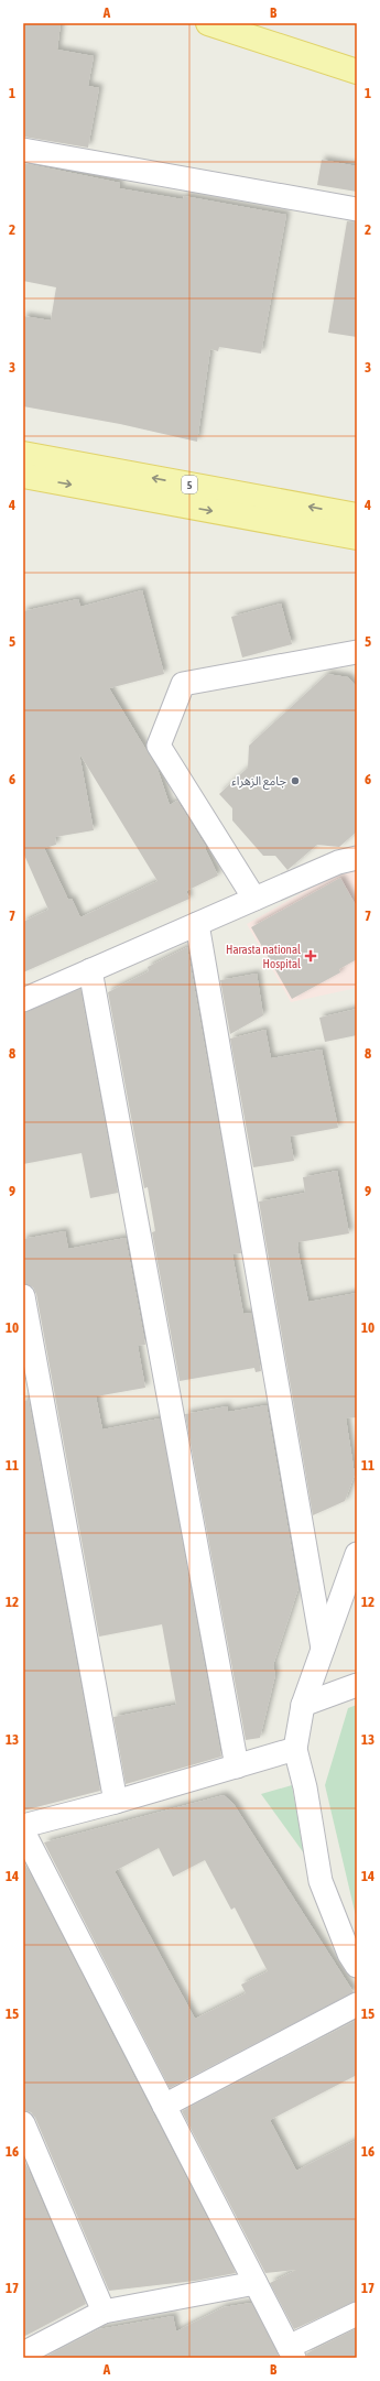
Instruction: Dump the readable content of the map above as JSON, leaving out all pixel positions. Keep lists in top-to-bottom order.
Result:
{
  "streets": {
    "main road": ["5"]
  },
  "places": {
    "other": ["جامع الزهراء"],
    "health": ["Harasta national Hospital"]
  },
  "grid": {
    "columns": ["A", "B"],
    "rows": [
      "1",
      "2",
      "3",
      "4",
      "5",
      "6",
      "7",
      "8",
      "9",
      "10",
      "11",
      "12",
      "13",
      "14",
      "15",
      "16",
      "17"
    ]
  }
}
